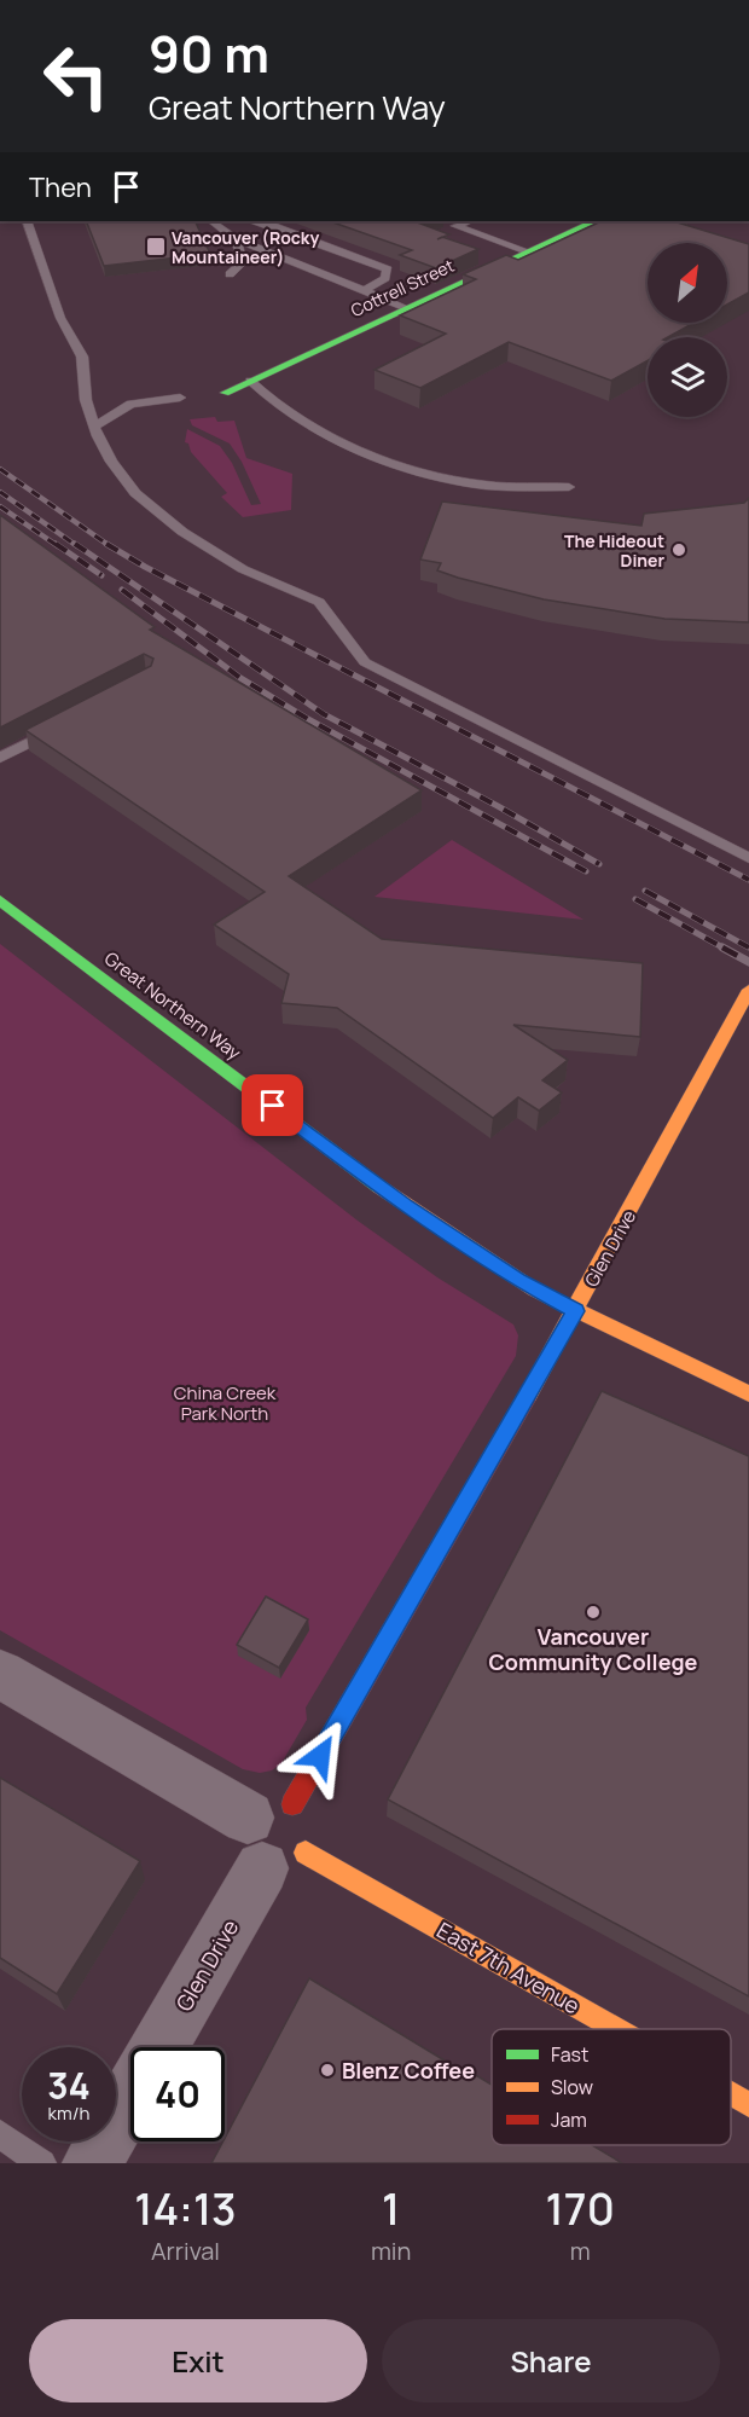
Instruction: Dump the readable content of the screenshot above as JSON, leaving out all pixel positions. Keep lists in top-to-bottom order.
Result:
{
  "streets": {
    "street": [
      "Cottrell Street",
      "Great Northern Way",
      "Glen Drive",
      "East 7th Avenue"
    ]
  },
  "crossings": [
    ["Great Northern Way", "Glen Drive"],
    ["Glen Drive", "East 7th Avenue"]
  ],
  "parks": ["China Creek Park North"],
  "places": {
    "transit": ["Vancouver (Rocky Mountaineer)"],
    "other": ["The Hideout Diner", "Vancouver Community College", "Blenz Coffee"]
  },
  "legend": ["Fast", "Slow", "Jam"],
  "north": "top right",
  "page": {
    "turn": ["90 m", "Great Northern Way"],
    "then": "Then",
    "speed": "34 km/h",
    "limit": "40",
    "eta": [
      "14:13",
      "Arrival",
      "1",
      "min",
      "170",
      "m"
    ],
    "buttons": ["Exit", "Share"]
  }
}
